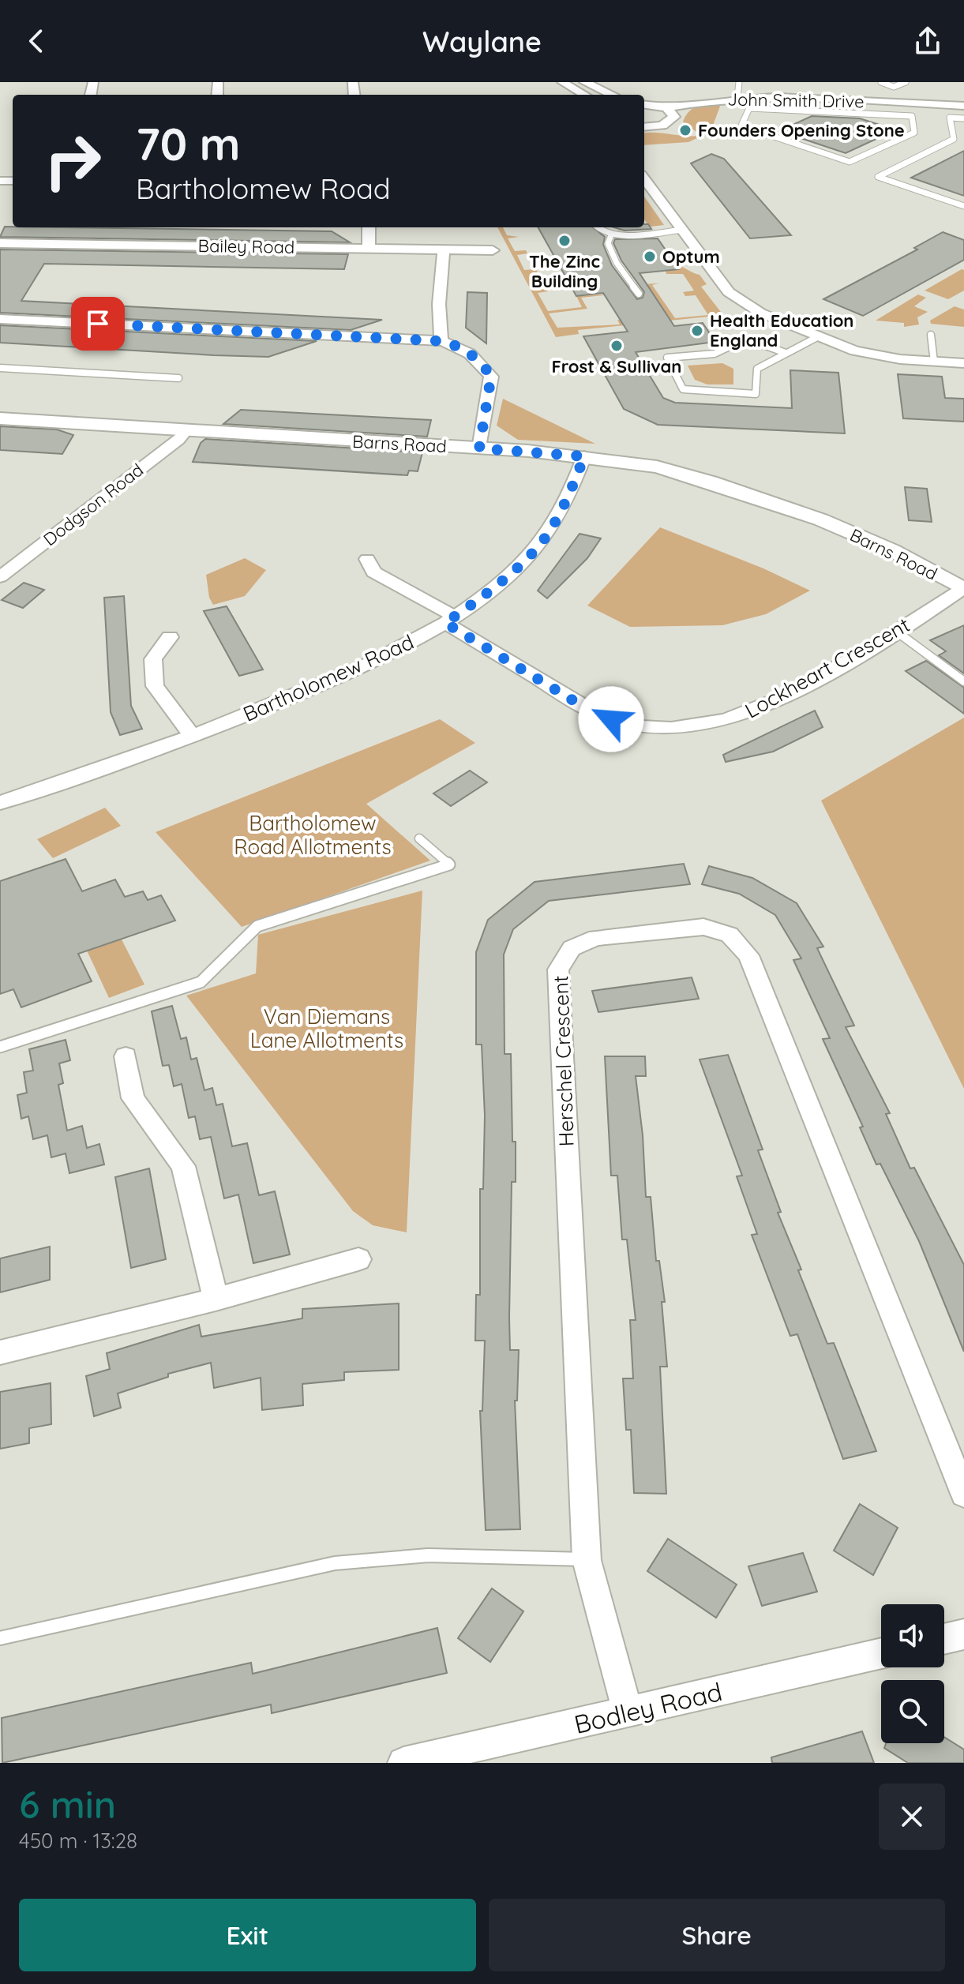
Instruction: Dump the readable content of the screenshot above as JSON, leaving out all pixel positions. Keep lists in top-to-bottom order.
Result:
{
  "streets": {
    "street": [
      "John Smith Drive",
      "Bailey Road",
      "Barns Road",
      "Dodgson Road",
      "Lockheart Crescent",
      "Bartholomew Road",
      "Herschel Crescent",
      "Bodley Road"
    ]
  },
  "crossings": [
    ["Barns Road", "Dodgson Road"],
    ["Barns Road", "Lockheart Crescent"],
    ["Barns Road", "Bartholomew Road"],
    ["Lockheart Crescent", "Bartholomew Road"],
    ["Herschel Crescent", "Bodley Road"]
  ],
  "parks": ["Bartholomew Road Allotments", "Van Diemans Lane Allotments"],
  "places": [
    "Founders Opening Stone",
    "The Zinc Building",
    "Optum",
    "Health Education England",
    "Frost & Sullivan"
  ],
  "page": {
    "header": "Waylane",
    "turn": ["70 m", "Bartholomew Road"],
    "heading": ["6 min", "450 m · 13:28"],
    "buttons": ["Exit", "Share"]
  }
}
